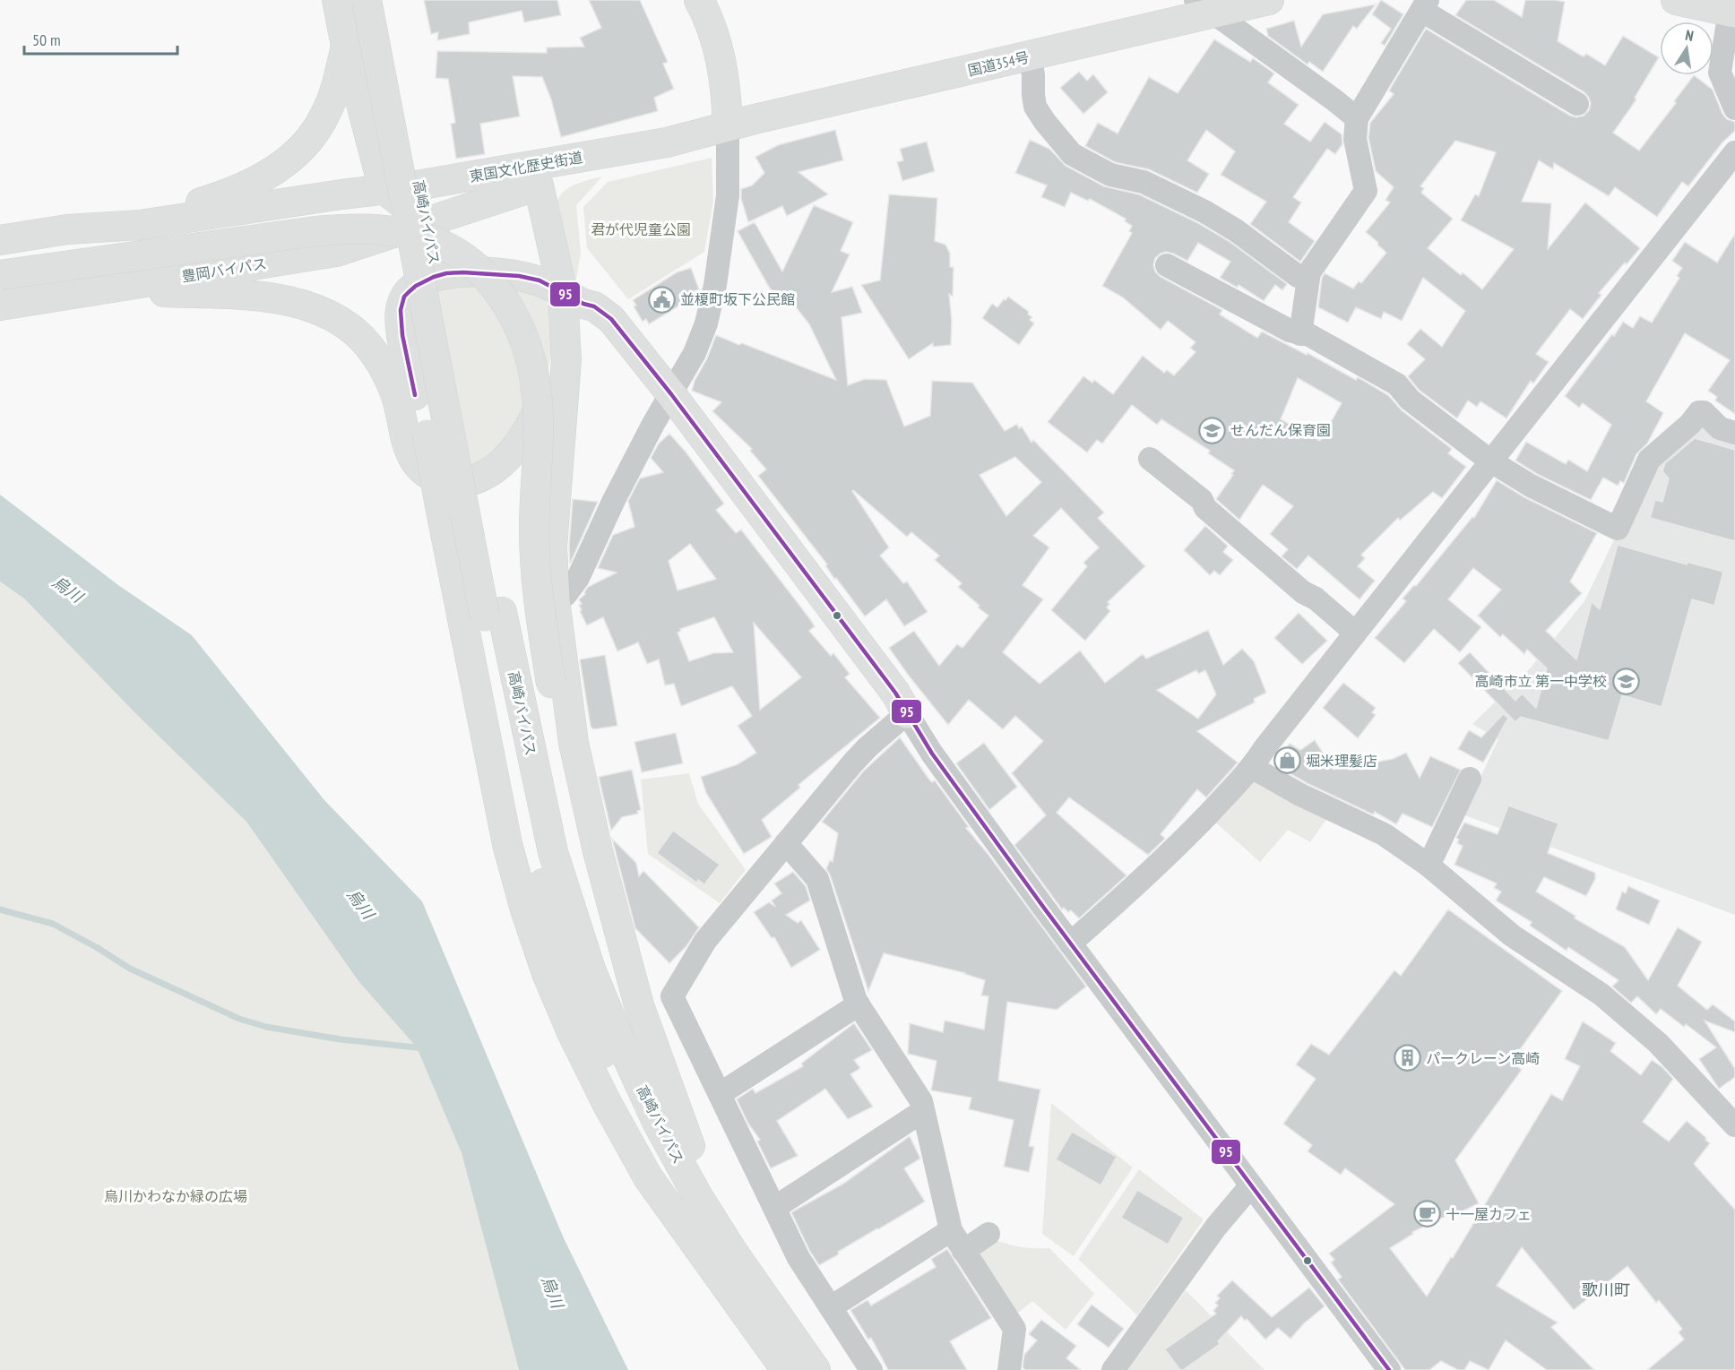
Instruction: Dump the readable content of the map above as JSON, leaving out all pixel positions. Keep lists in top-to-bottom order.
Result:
{
  "streets": {
    "main road": [
      "国道354号",
      "東国文化歴史街道",
      "高崎バイパス",
      "豊岡バイパス"
    ]
  },
  "crossings": [
    ["国道354号", "東国文化歴史街道"],
    ["東国文化歴史街道", "豊岡バイパス"]
  ],
  "districts": ["歌川町"],
  "water": ["烏川"],
  "parks": ["君が代児童公園", "烏川かわなか緑の広場"],
  "places": {
    "public building": ["並榎町坂下公民館"],
    "school or university": ["せんだん保育園", "高崎市立 第一中学校"],
    "shop": ["堀米理髪店"],
    "building": ["パークレーン高崎"],
    "cafe": ["十一屋カフェ"]
  },
  "lines": ["transit line 95"],
  "scale_bar": "50 m",
  "north": "top"
}
